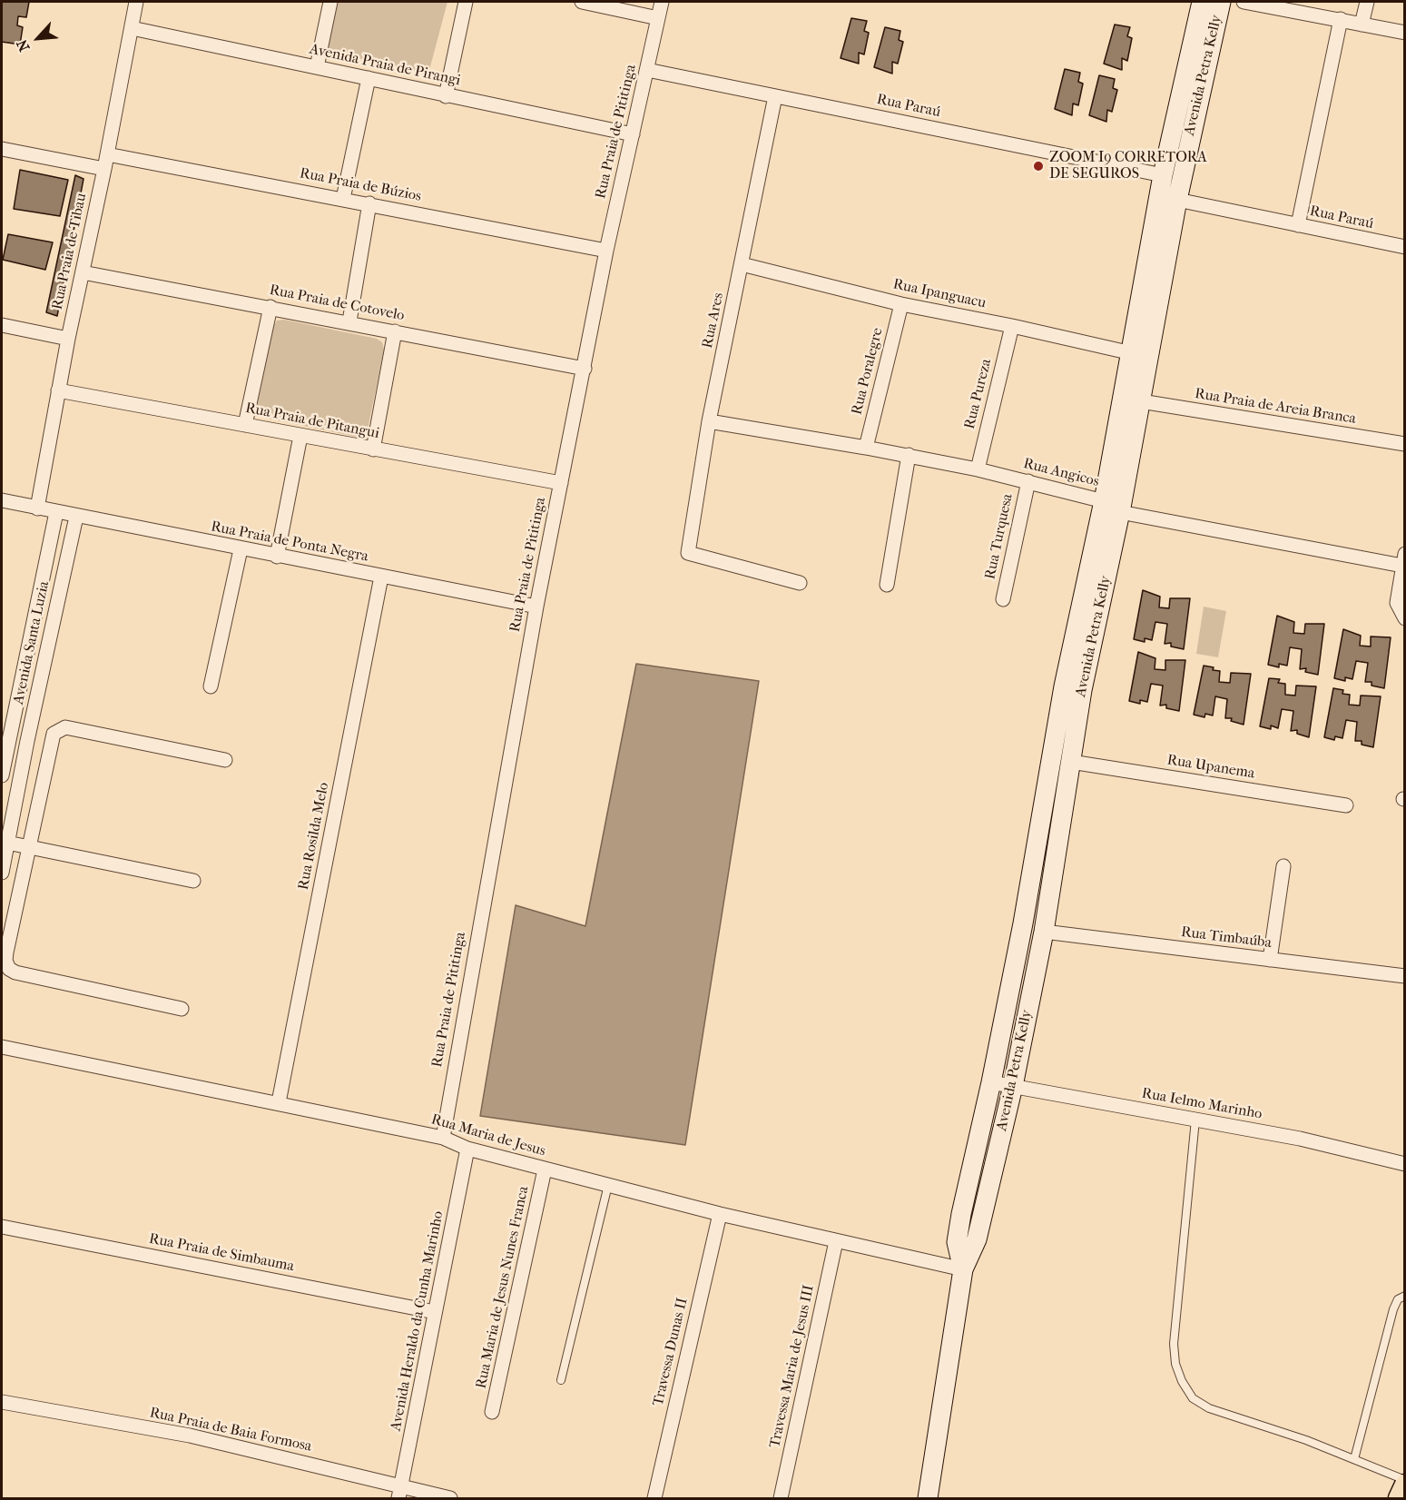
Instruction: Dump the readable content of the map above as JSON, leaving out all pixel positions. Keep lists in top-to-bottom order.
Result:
{
  "streets": {
    "street": [
      "Avenida Praia de Pirangi",
      "Avenida Petra Kelly",
      "Rua Paraú",
      "Rua Praia de Pititinga",
      "Rua Praia de Búzios",
      "Rua Praia de Tibau",
      "Rua Ipanguacu",
      "Rua Praia de Cotovelo",
      "Rua Ares",
      "Rua Poralegre",
      "Rua Pureza",
      "Rua Praia de Areia Branca",
      "Rua Praia de Pitangui",
      "Rua Angicos",
      "Rua Turquesa",
      "Rua Praia de Ponta Negra",
      "Avenida Santa Luzia",
      "Rua Upanema",
      "Rua Rosilda Melo",
      "Rua Timbaúba",
      "Rua Ielmo Marinho",
      "Rua Maria de Jesus",
      "Rua Praia de Simbauma",
      "Rua Maria de Jesus Nunes Franca",
      "Avenida Heraldo da Cunha Marinho",
      "Travessa Dunas II",
      "Travessa Maria de Jesus III",
      "Rua Praia de Baia Formosa"
    ]
  },
  "crossings": [
    ["Avenida Praia de Pirangi", "Rua Praia de Pititinga"],
    ["Avenida Praia de Pirangi", "Rua Praia de Tibau"],
    ["Avenida Petra Kelly", "Rua Paraú"],
    ["Avenida Petra Kelly", "Rua Ipanguacu"],
    ["Avenida Petra Kelly", "Rua Praia de Areia Branca"],
    ["Avenida Petra Kelly", "Rua Angicos"],
    ["Avenida Petra Kelly", "Rua Upanema"],
    ["Avenida Petra Kelly", "Rua Timbaúba"],
    ["Avenida Petra Kelly", "Rua Ielmo Marinho"],
    ["Avenida Petra Kelly", "Rua Maria de Jesus"],
    ["Rua Paraú", "Rua Praia de Pititinga"],
    ["Rua Paraú", "Rua Ares"],
    ["Rua Praia de Pititinga", "Rua Praia de Búzios"],
    ["Rua Praia de Pititinga", "Rua Praia de Cotovelo"],
    ["Rua Praia de Pititinga", "Rua Praia de Pitangui"],
    ["Rua Praia de Pititinga", "Rua Praia de Ponta Negra"],
    ["Rua Praia de Pititinga", "Rua Maria de Jesus"],
    ["Rua Praia de Búzios", "Rua Praia de Tibau"],
    ["Rua Praia de Tibau", "Rua Praia de Cotovelo"],
    ["Rua Praia de Tibau", "Rua Praia de Pitangui"],
    ["Rua Praia de Tibau", "Rua Praia de Ponta Negra"],
    ["Rua Ipanguacu", "Rua Ares"],
    ["Rua Ipanguacu", "Rua Poralegre"],
    ["Rua Ipanguacu", "Rua Pureza"],
    ["Rua Ares", "Rua Angicos"],
    ["Rua Poralegre", "Rua Angicos"],
    ["Rua Pureza", "Rua Angicos"],
    ["Rua Angicos", "Rua Turquesa"],
    ["Rua Praia de Ponta Negra", "Avenida Santa Luzia"],
    ["Rua Praia de Ponta Negra", "Rua Rosilda Melo"],
    ["Rua Rosilda Melo", "Rua Maria de Jesus"],
    ["Rua Maria de Jesus", "Rua Maria de Jesus Nunes Franca"],
    ["Rua Maria de Jesus", "Avenida Heraldo da Cunha Marinho"],
    ["Rua Maria de Jesus", "Travessa Dunas II"],
    ["Rua Maria de Jesus", "Travessa Maria de Jesus III"],
    ["Rua Praia de Simbauma", "Avenida Heraldo da Cunha Marinho"],
    ["Avenida Heraldo da Cunha Marinho", "Rua Praia de Baia Formosa"]
  ],
  "places": ["ZOOM I9 CORRETORA DE SEGUROS"],
  "north": "bottom left"
}
